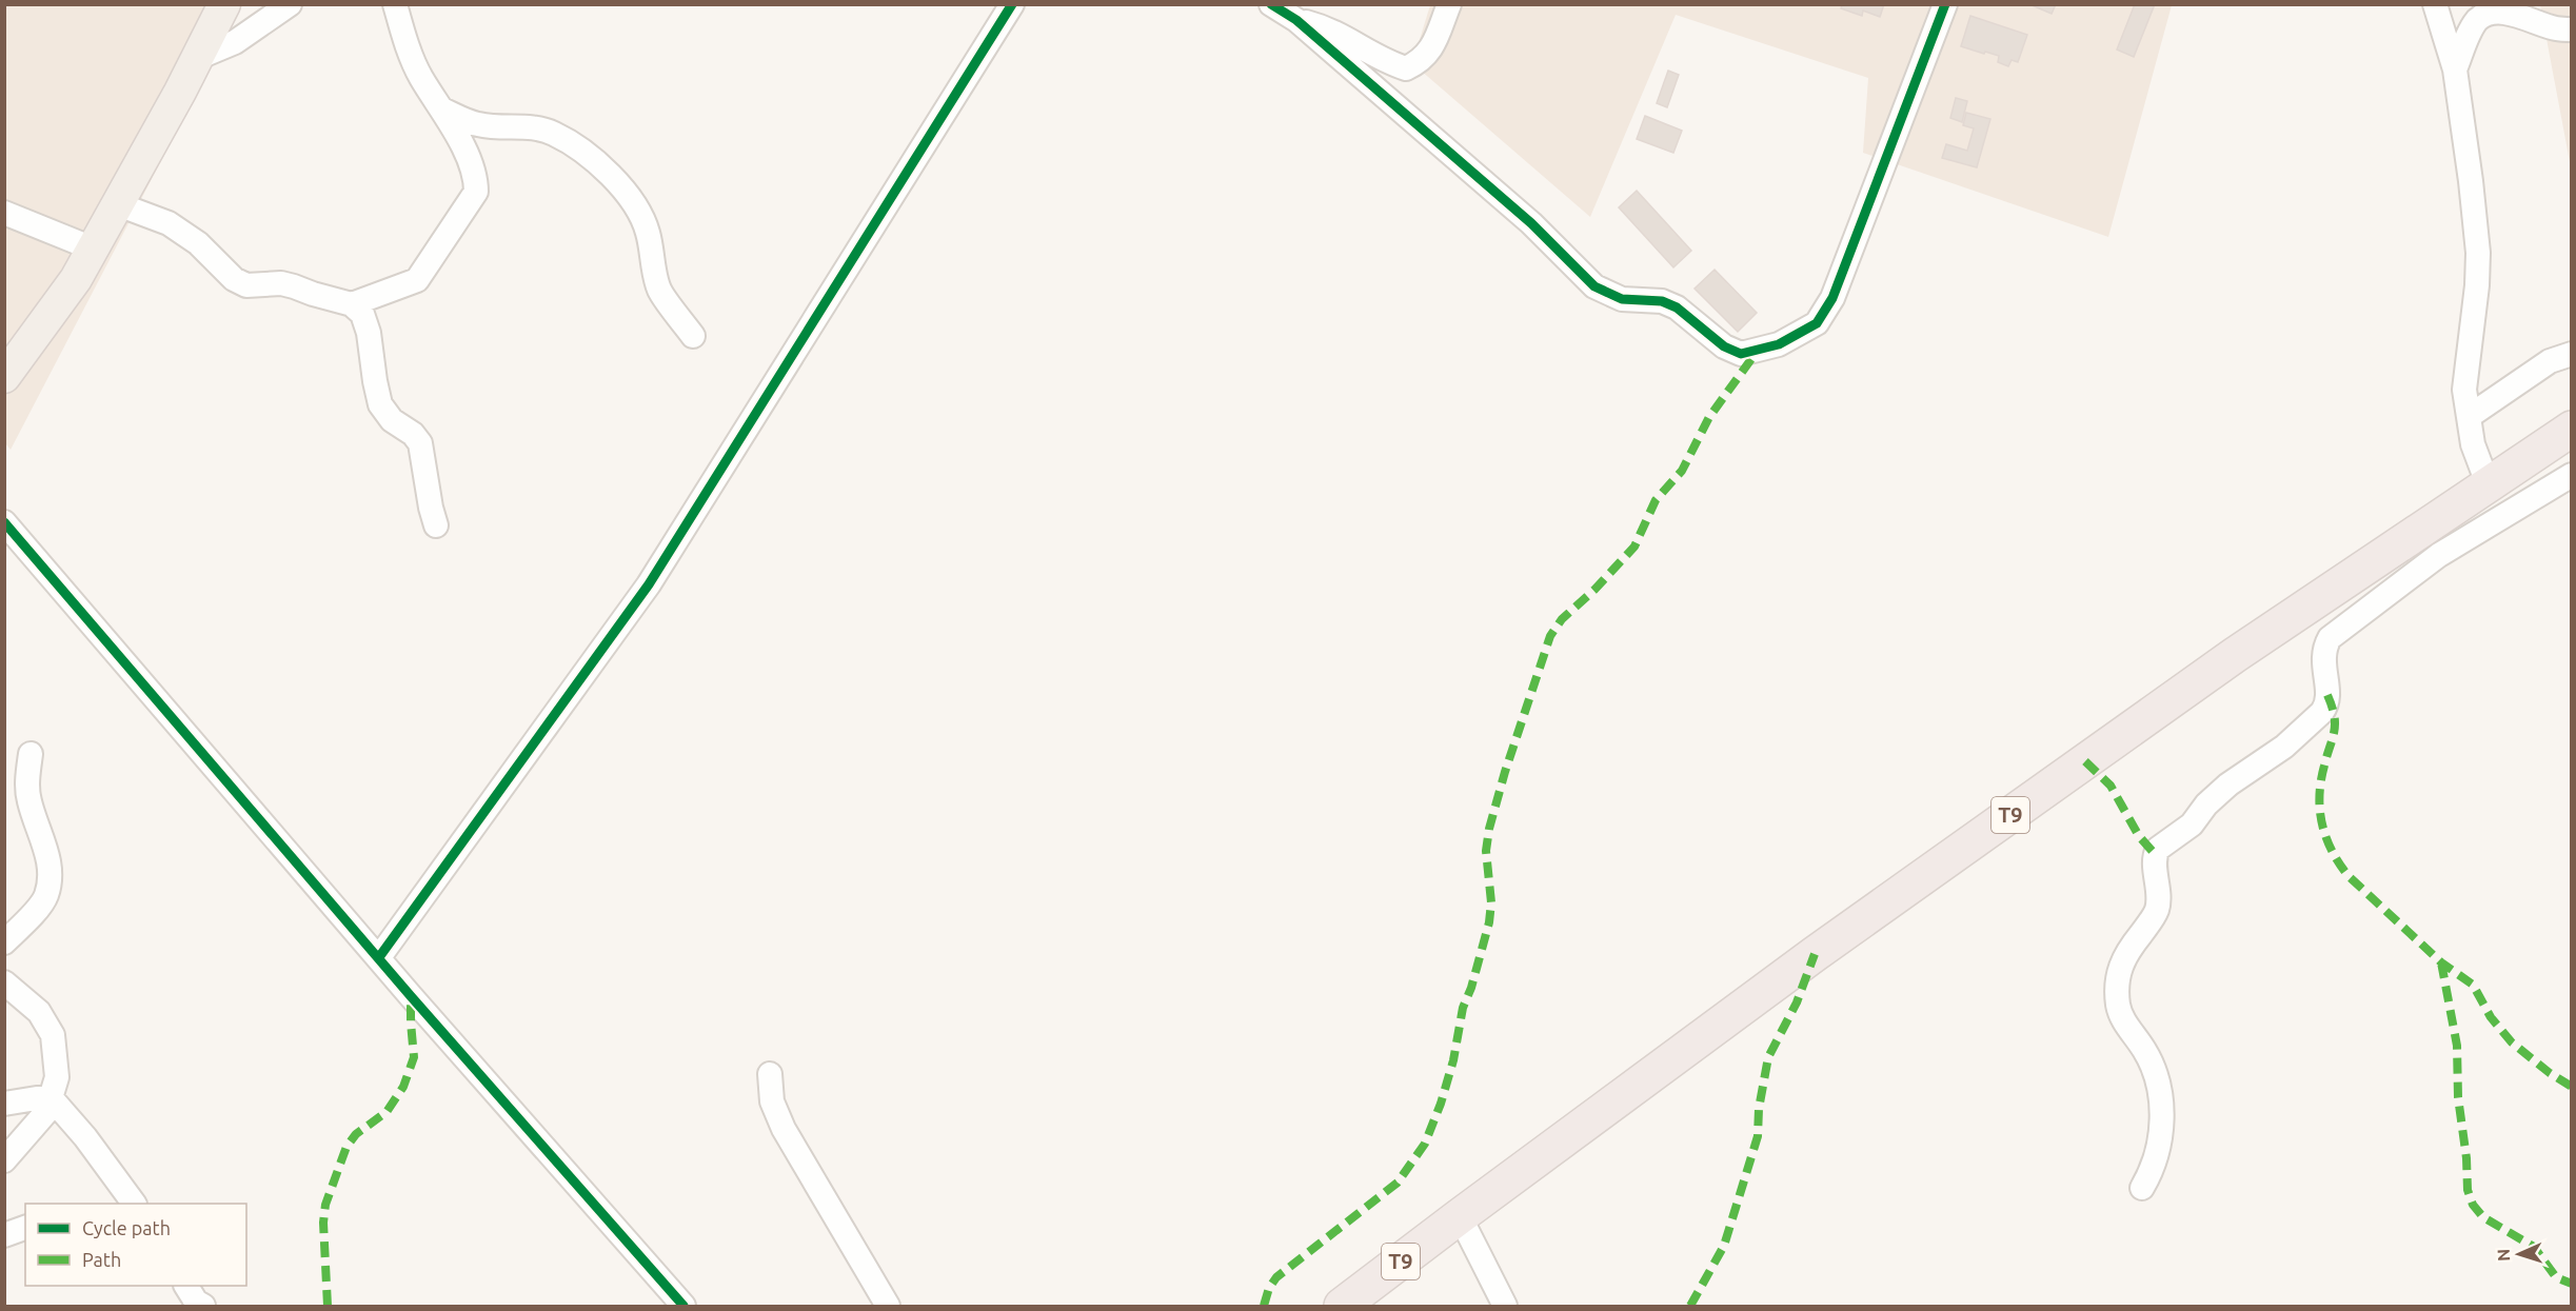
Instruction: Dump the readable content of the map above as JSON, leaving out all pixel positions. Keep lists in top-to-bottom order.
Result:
{
  "streets": {
    "highway": ["T9"]
  },
  "legend": ["Cycle path", "Path"],
  "north": "left"
}
